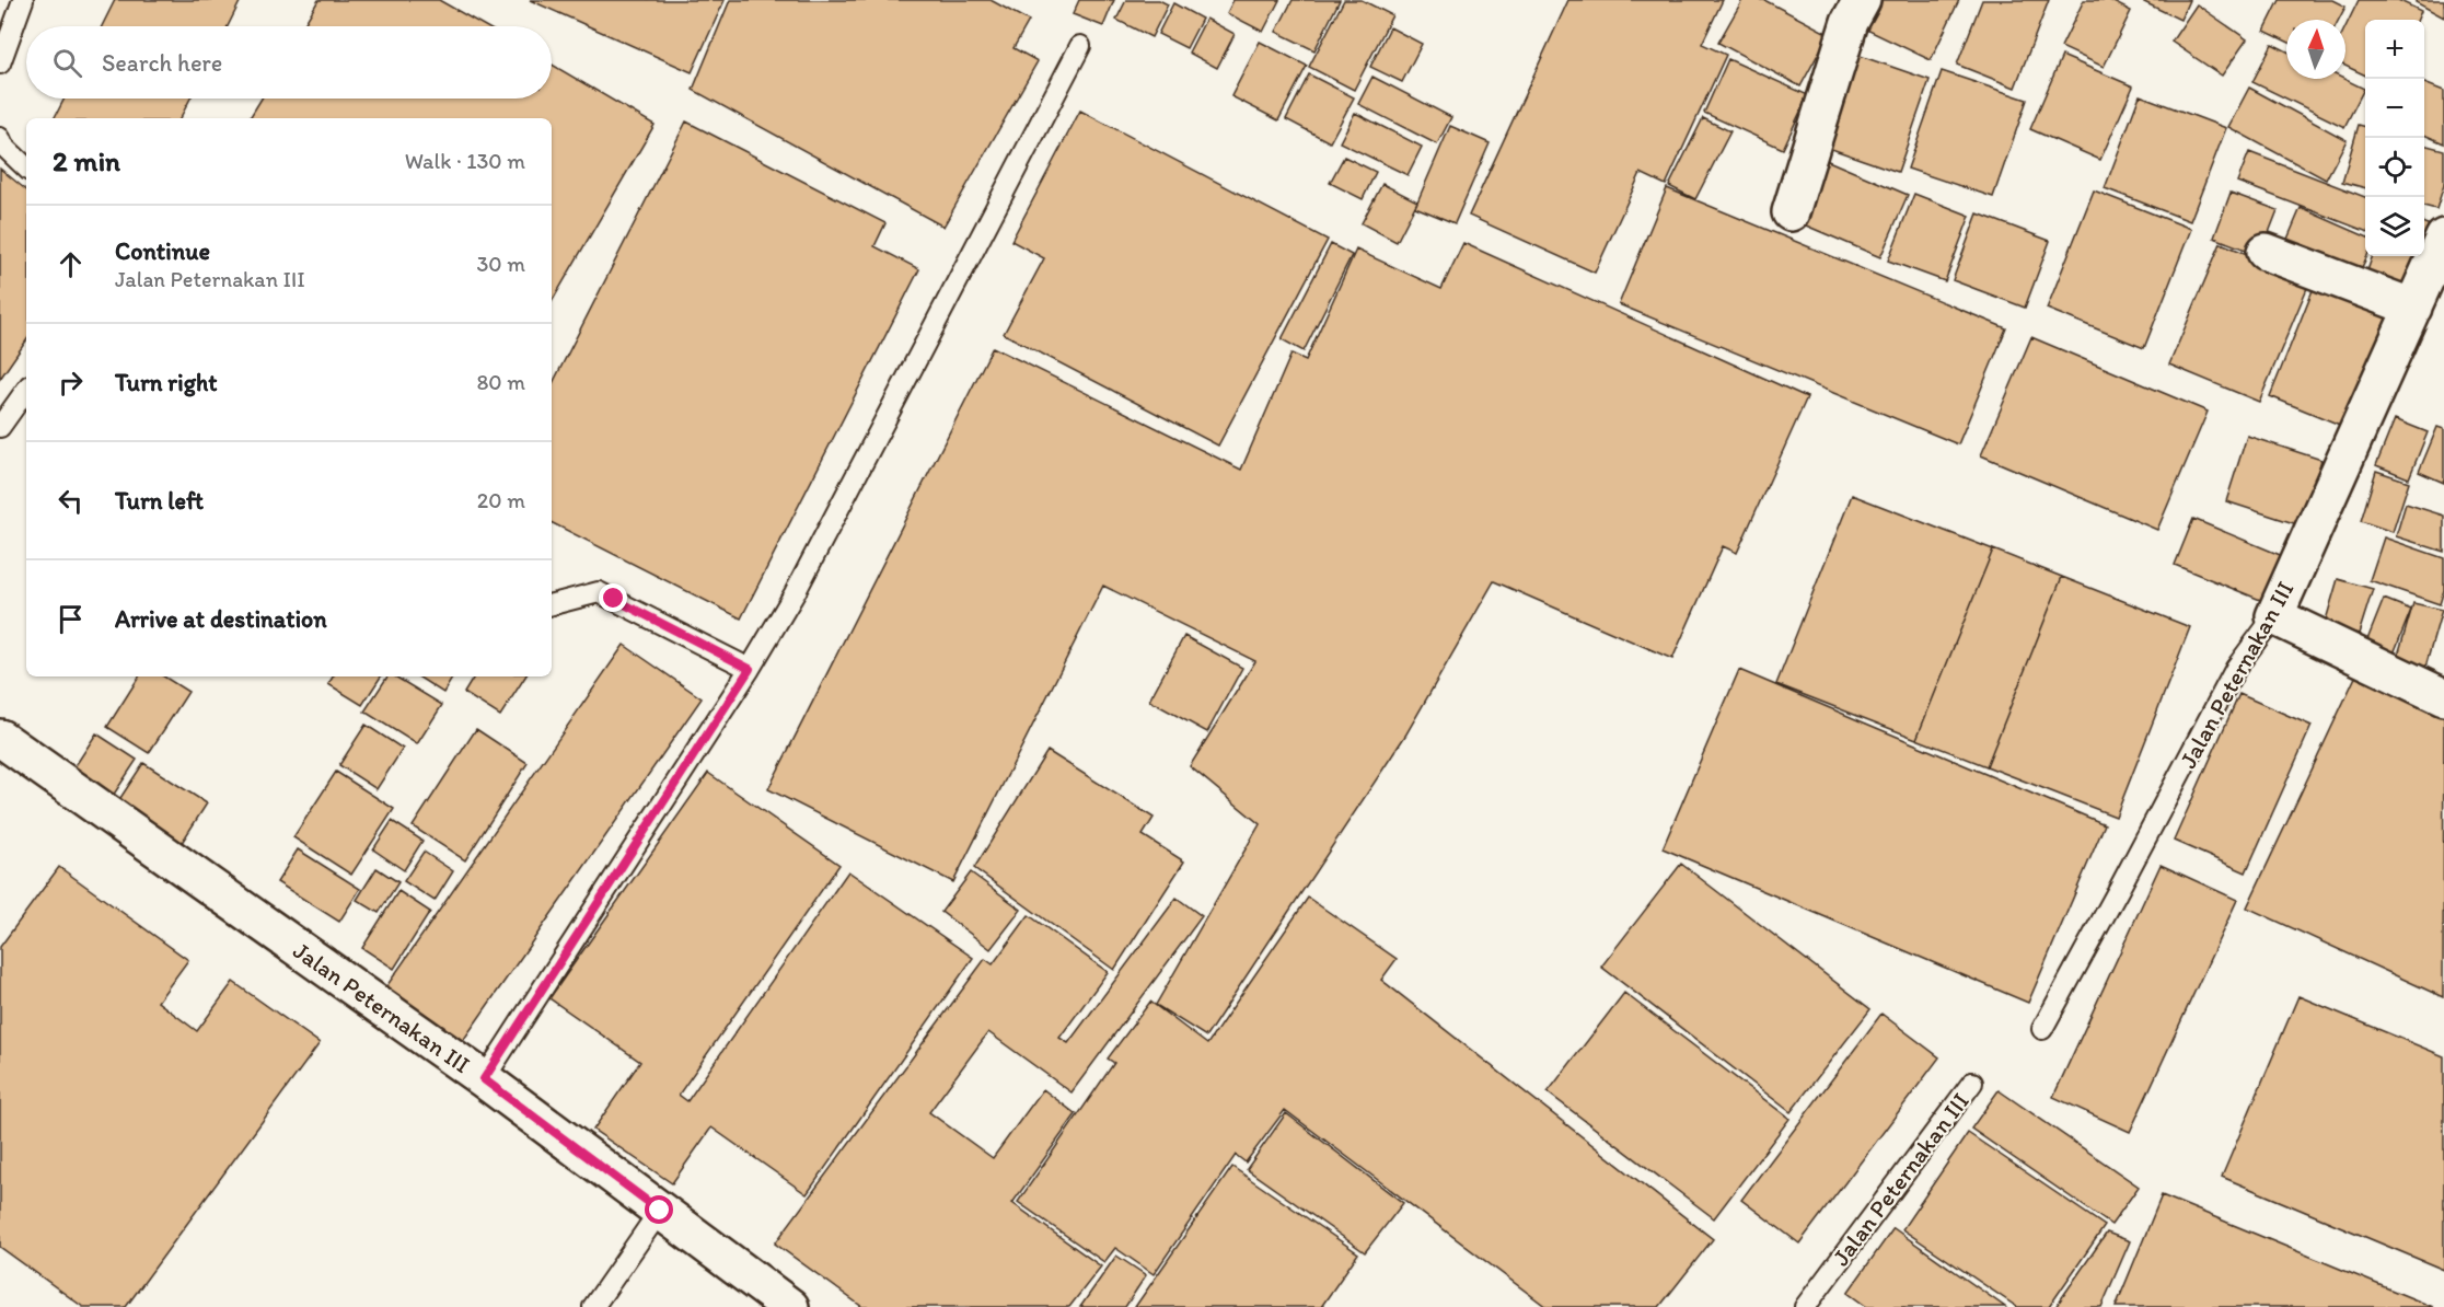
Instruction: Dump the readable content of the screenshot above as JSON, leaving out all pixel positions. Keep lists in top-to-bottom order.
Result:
{
  "streets": {
    "street": ["Jalan Peternakan III"]
  },
  "north": "top",
  "page": {
    "map_buttons": ["+", "−"],
    "search": "Search here",
    "heading": ["2 min", "Walk · 130 m"],
    "list": [
      ["Continue", "Jalan Peternakan III", "30 m"],
      ["Turn right", "80 m"],
      ["Turn left", "20 m"],
      "Arrive at destination"
    ]
  }
}
